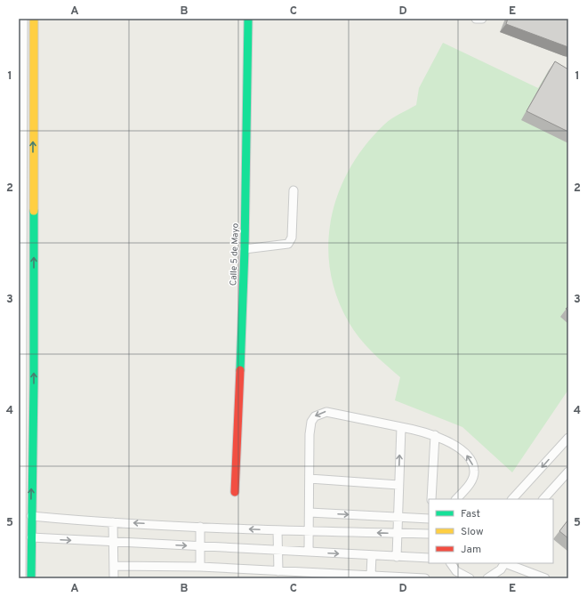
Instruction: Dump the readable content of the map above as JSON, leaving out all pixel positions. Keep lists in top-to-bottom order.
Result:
{
  "streets": {
    "main road": ["Calle 5 de Mayo"]
  },
  "legend": ["Fast", "Slow", "Jam"],
  "grid": {
    "columns": [
      "A",
      "B",
      "C",
      "D",
      "E"
    ],
    "rows": [
      "1",
      "2",
      "3",
      "4",
      "5"
    ]
  }
}
